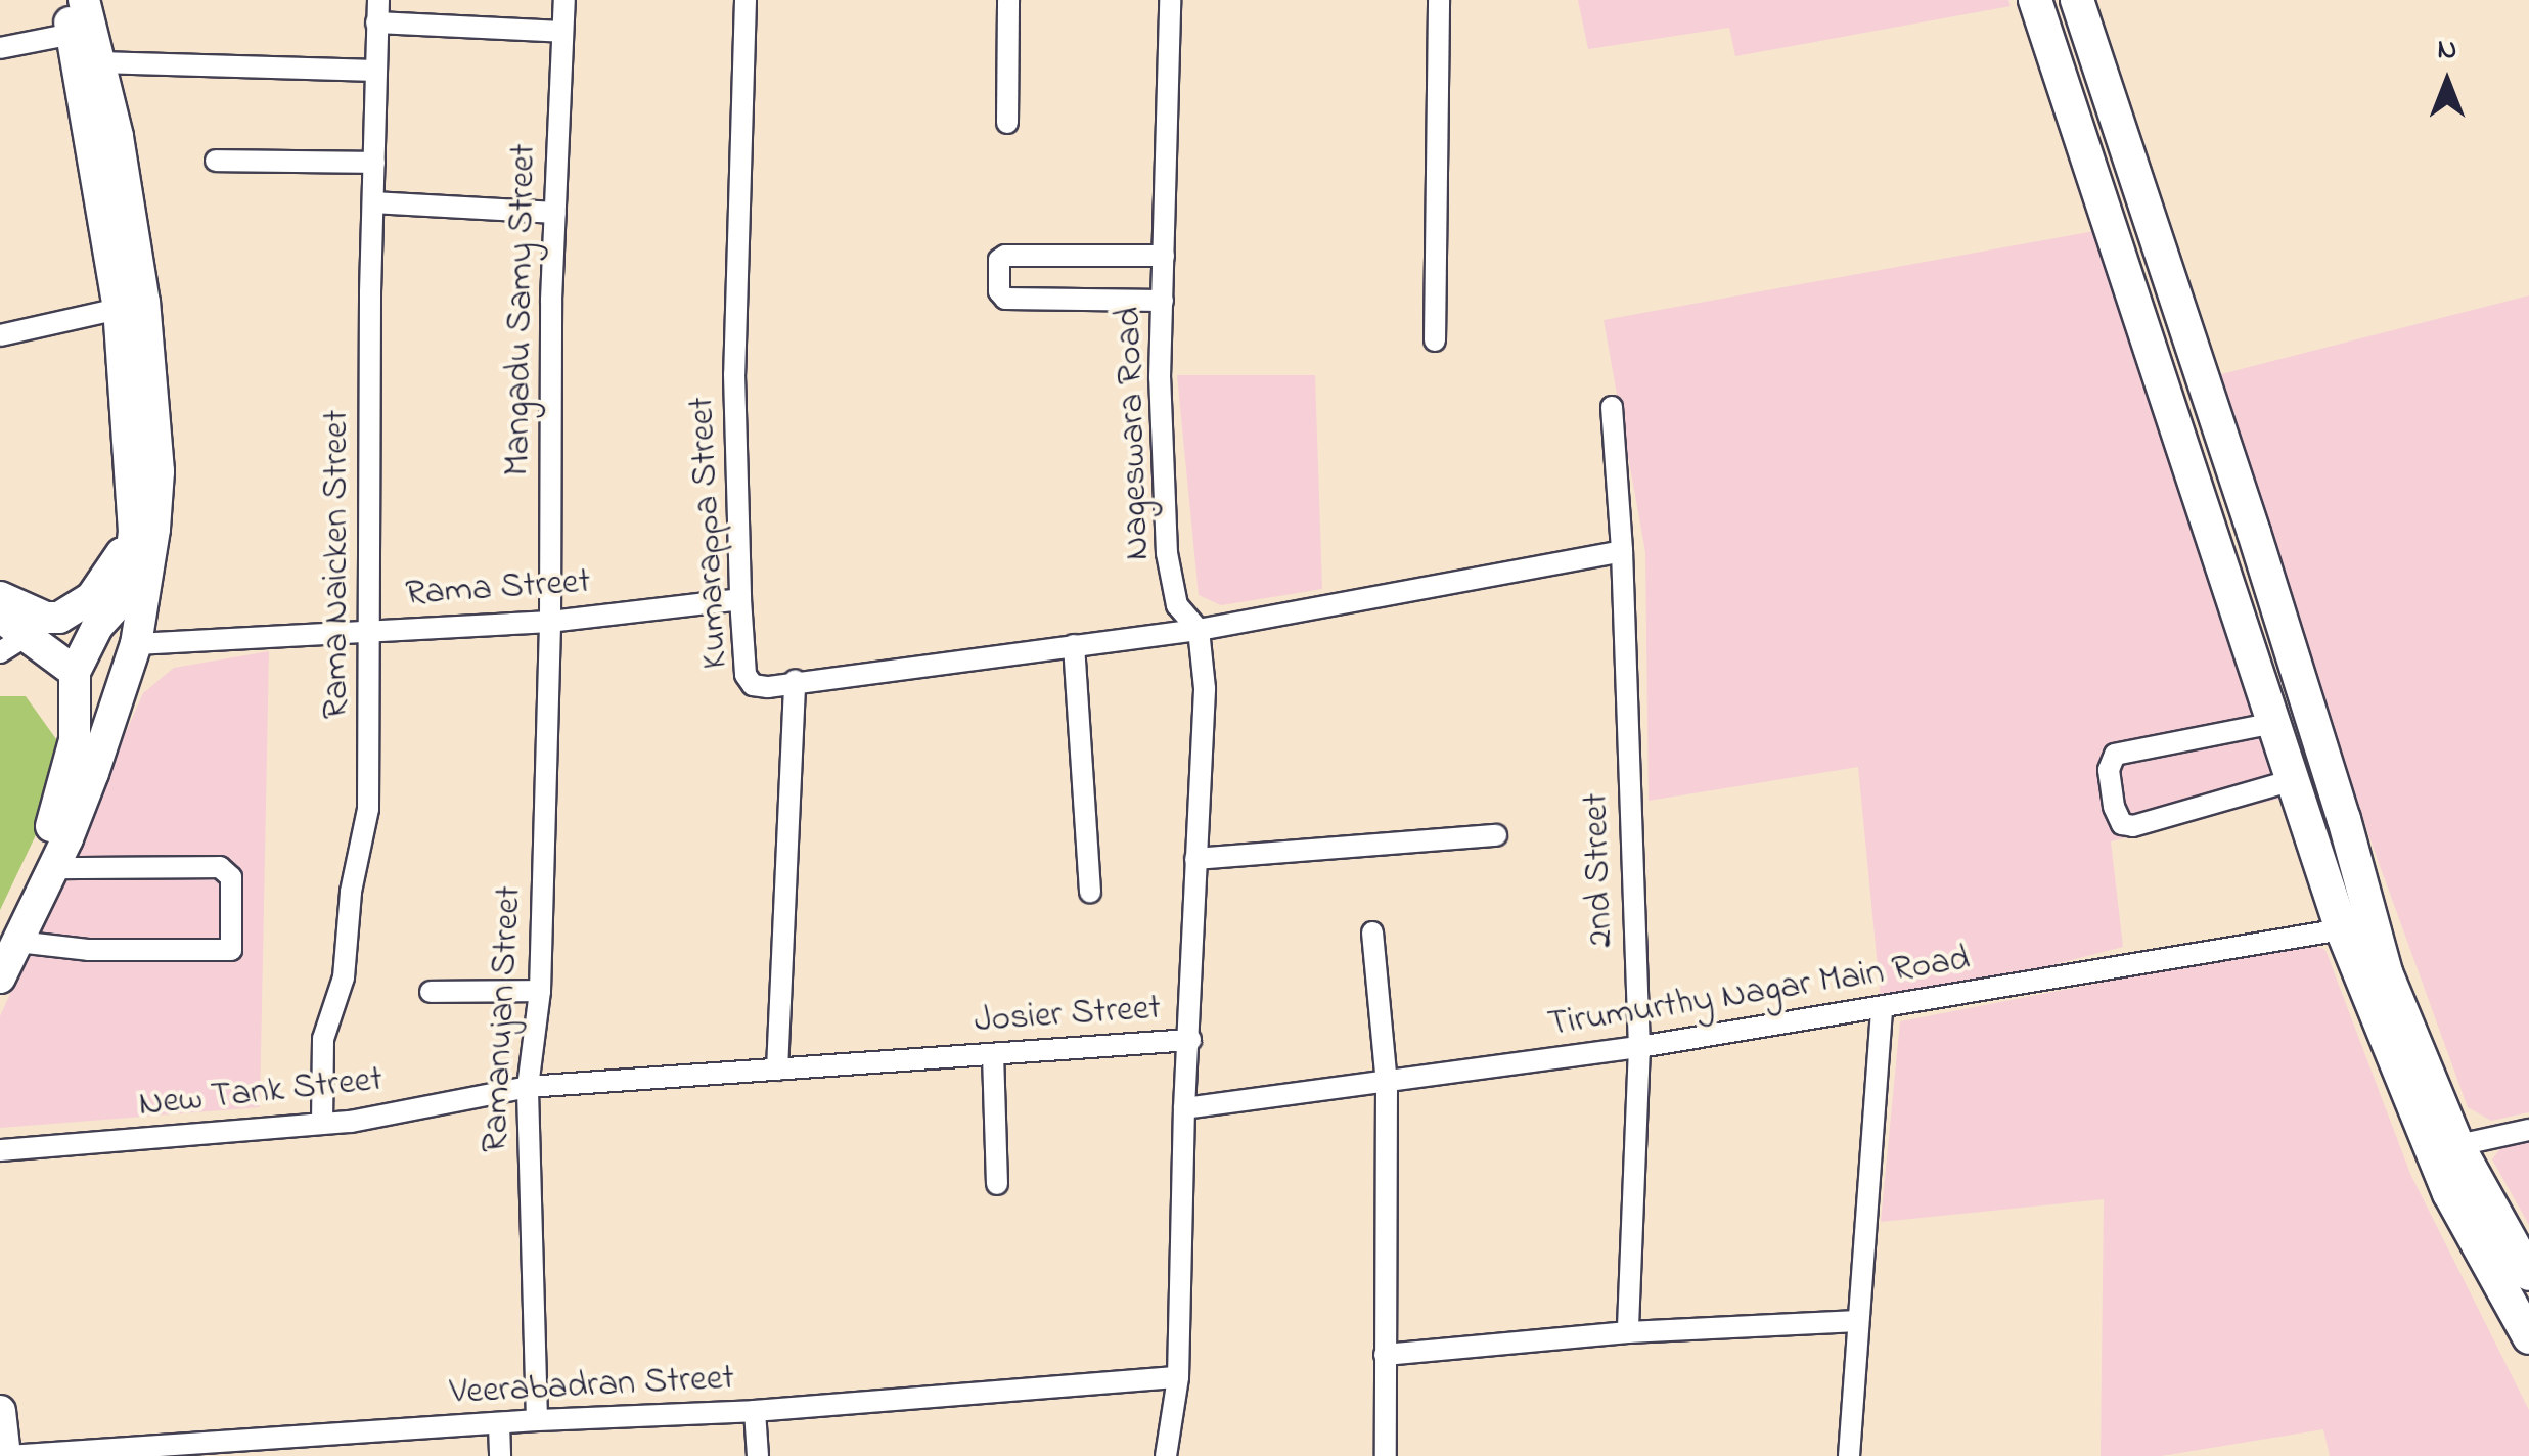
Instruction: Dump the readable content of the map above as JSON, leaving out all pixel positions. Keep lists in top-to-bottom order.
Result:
{
  "streets": {
    "street": [
      "Mangadu Samy Street",
      "Nageswara Road",
      "Kumarappa Street",
      "Rama Naicken Street",
      "Rama Street",
      "2nd Street",
      "Tirumurthy Nagar Main Road",
      "Josier Street",
      "Ramanujan Street",
      "New Tank Street",
      "Veerabadran Street"
    ]
  },
  "crossings": [
    ["Mangadu Samy Street", "Rama Street"],
    ["Mangadu Samy Street", "Ramanujan Street"],
    ["Nageswara Road", "Josier Street"],
    ["Kumarappa Street", "Rama Street"],
    ["Rama Naicken Street", "Rama Street"],
    ["Rama Naicken Street", "New Tank Street"],
    ["Rama Street", "Ramanujan Street"],
    ["2nd Street", "Tirumurthy Nagar Main Road"],
    ["Tirumurthy Nagar Main Road", "Josier Street"],
    ["Josier Street", "Veerabadran Street"],
    ["Ramanujan Street", "New Tank Street"],
    ["Ramanujan Street", "Veerabadran Street"]
  ],
  "north": "top"
}
